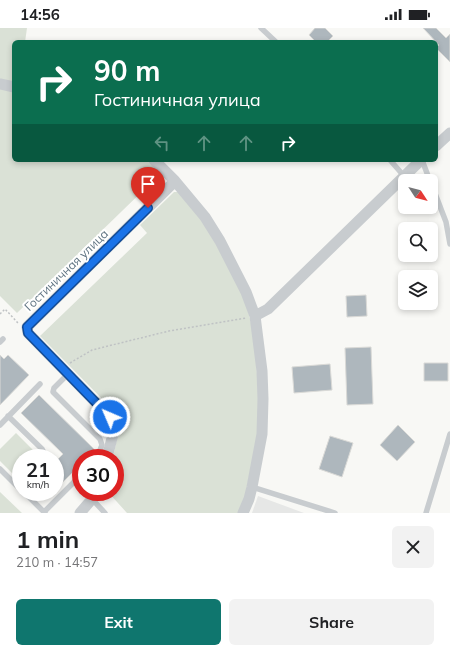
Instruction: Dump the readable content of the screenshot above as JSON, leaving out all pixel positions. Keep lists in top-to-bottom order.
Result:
{
  "streets": {
    "street": ["Гостиничная улица"]
  },
  "north": "bottom right",
  "page": {
    "status": "14:56",
    "turn": ["90 m", "Гостиничная улица"],
    "speed": "21 km/h",
    "limit": "30",
    "heading": ["1 min", "210 m · 14:57"],
    "buttons": ["Exit", "Share"]
  }
}
